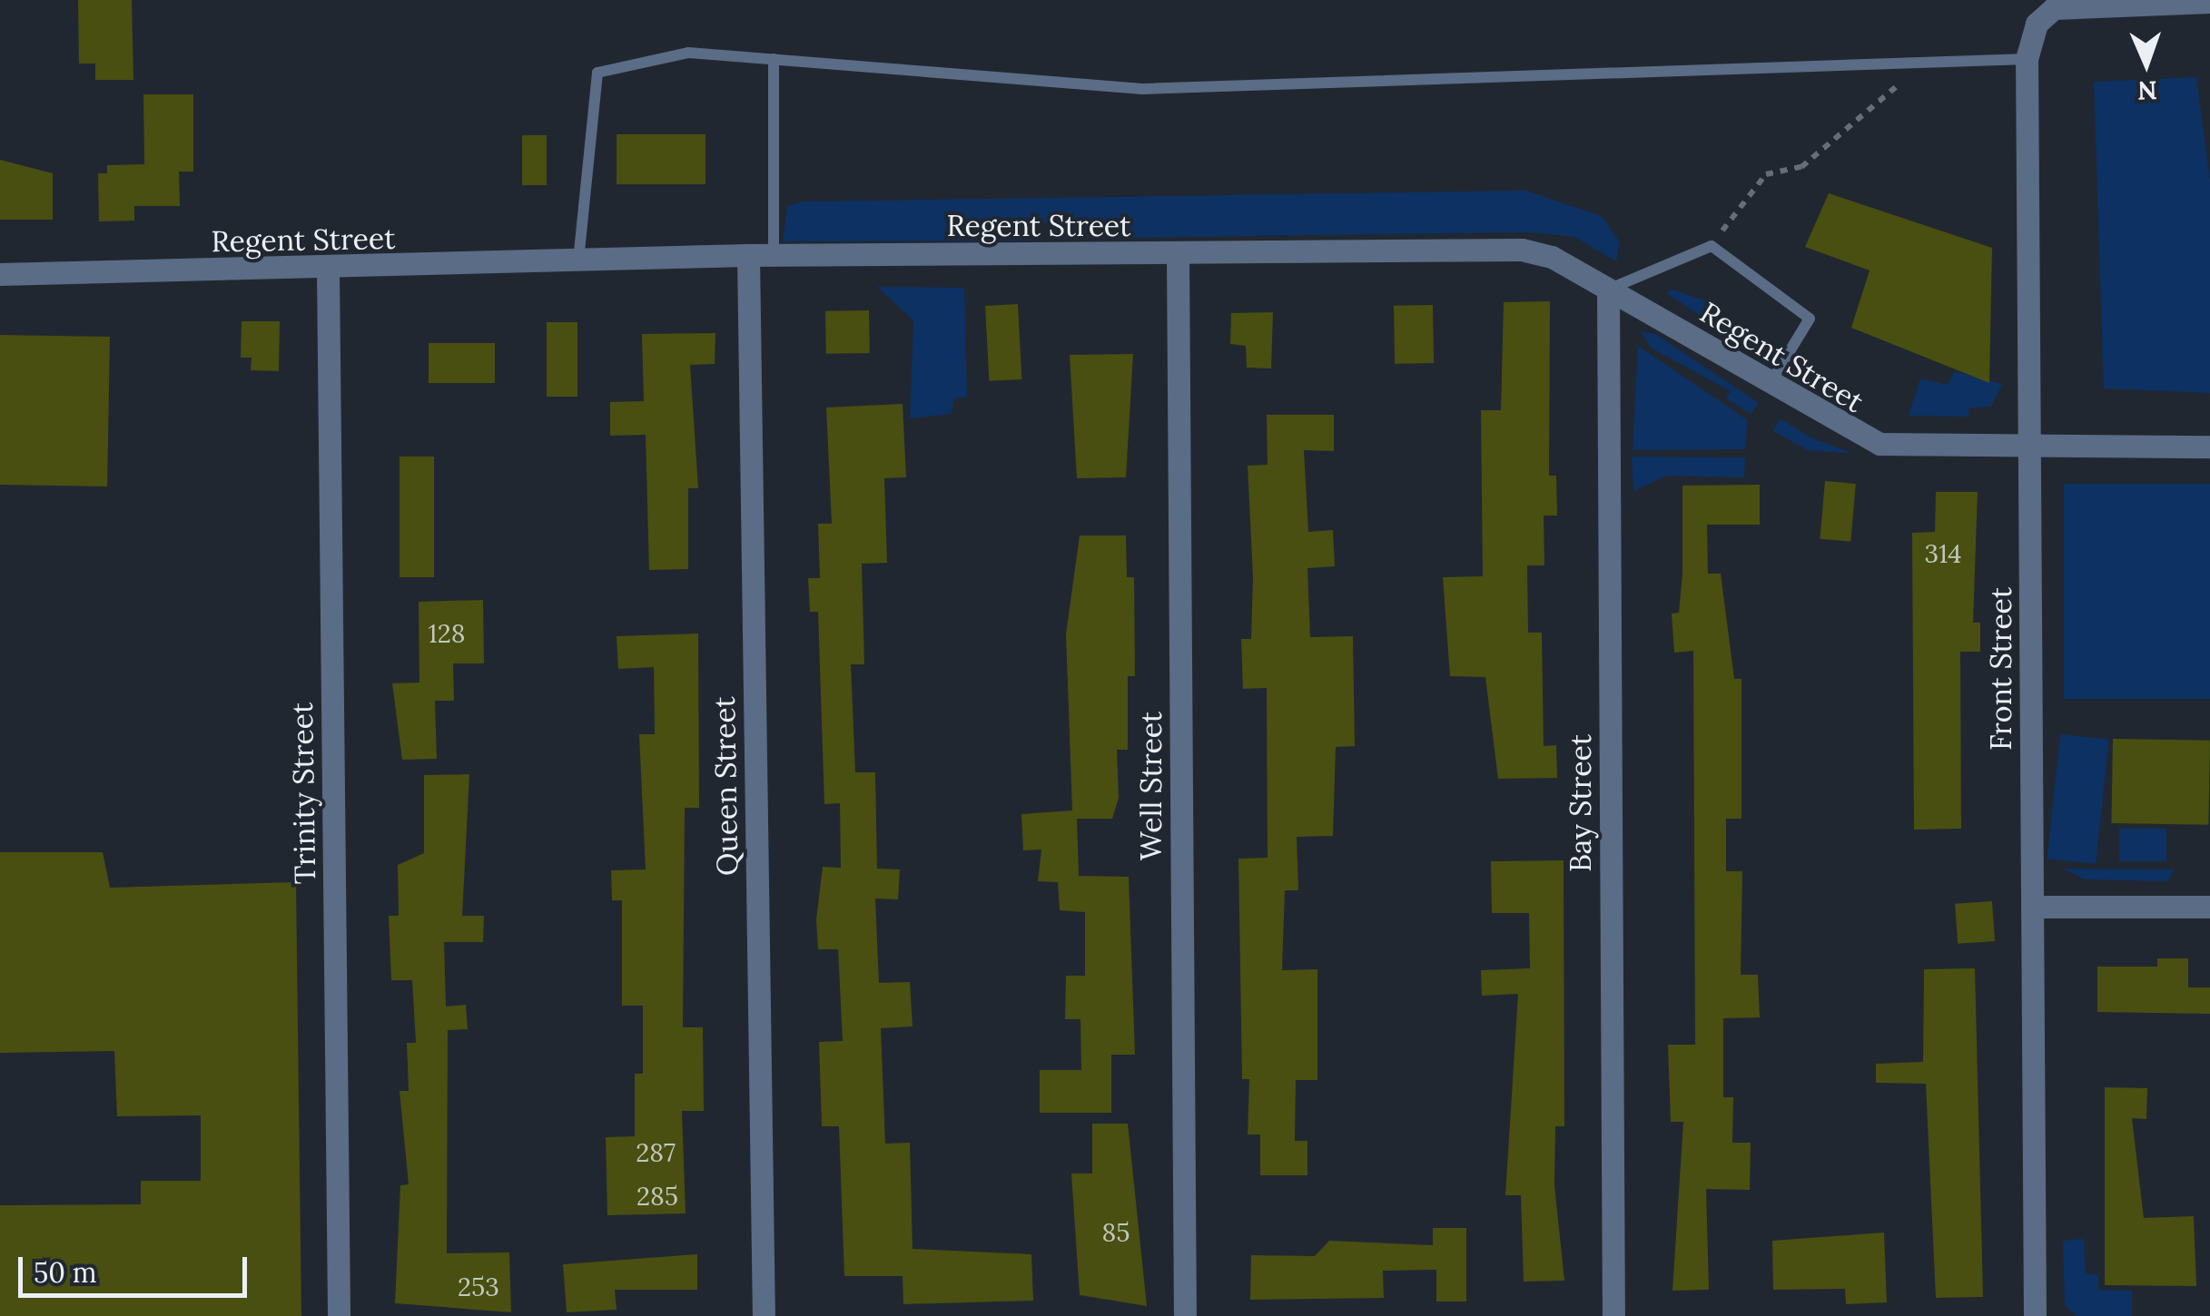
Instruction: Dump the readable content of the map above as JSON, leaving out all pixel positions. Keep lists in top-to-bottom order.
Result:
{
  "streets": {
    "street": [
      "Regent Street",
      "Front Street",
      "Queen Street",
      "Well Street",
      "Trinity Street",
      "Bay Street"
    ]
  },
  "crossings": [
    ["Regent Street", "Front Street"],
    ["Regent Street", "Queen Street"],
    ["Regent Street", "Well Street"],
    ["Regent Street", "Trinity Street"],
    ["Regent Street", "Bay Street"]
  ],
  "house_numbers": [
    "314",
    "128",
    "287",
    "285",
    "85",
    "253"
  ],
  "scale_bar": "50 m",
  "north": "bottom"
}
